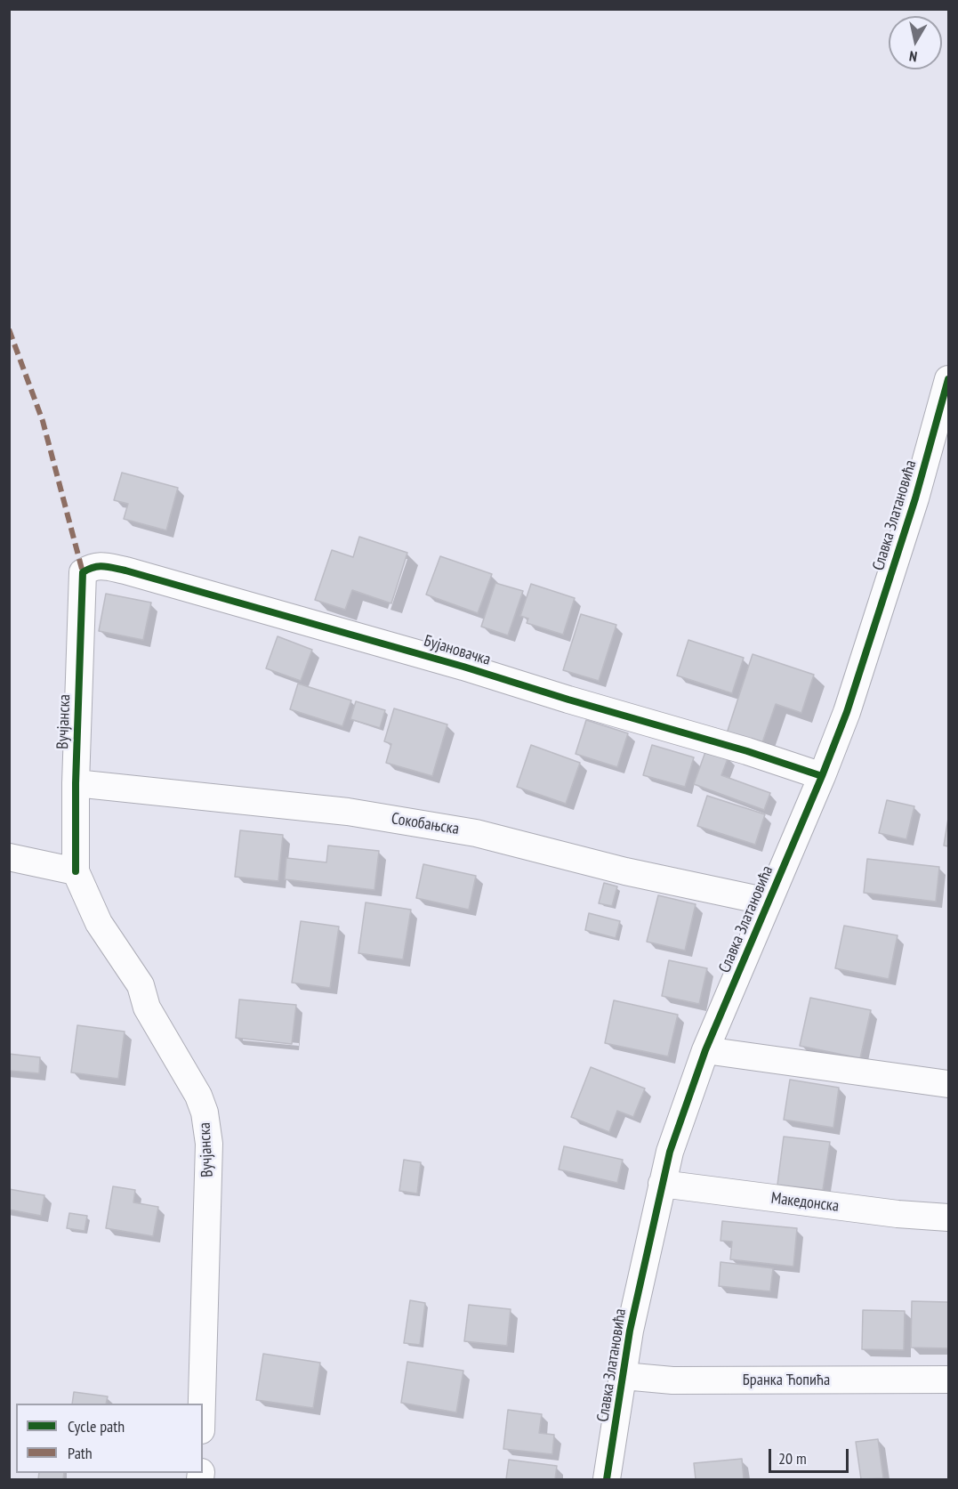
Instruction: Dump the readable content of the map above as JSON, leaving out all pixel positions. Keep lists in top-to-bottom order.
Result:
{
  "streets": {
    "street": [
      "Славка Златановића",
      "Бујановачка",
      "Вучјанска",
      "Сокобањска",
      "Македонска",
      "Бранка Ћопића"
    ]
  },
  "crossings": [
    ["Славка Златановића", "Бујановачка"],
    ["Славка Златановића", "Сокобањска"],
    ["Славка Златановића", "Македонска"],
    ["Славка Златановића", "Бранка Ћопића"],
    ["Бујановачка", "Вучјанска"],
    ["Вучјанска", "Сокобањска"]
  ],
  "legend": ["Cycle path", "Path"],
  "scale_bar": "20 m",
  "north": "bottom"
}
